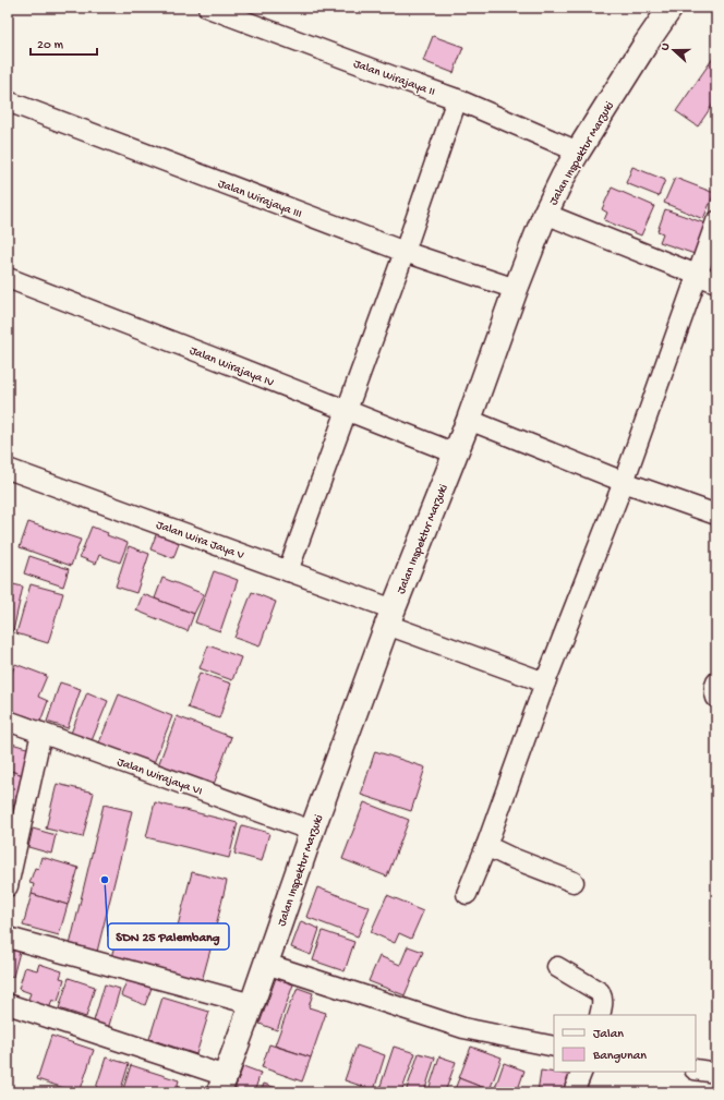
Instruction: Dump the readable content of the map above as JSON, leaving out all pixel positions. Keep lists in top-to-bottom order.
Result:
{
  "streets": {
    "street": [
      "Jalan Wirajaya II",
      "Jalan Inspektur Marzuki",
      "Jalan Wirajaya III",
      "Jalan Wirajaya IV",
      "Jalan Wira Jaya V",
      "Jalan Wirajaya VI"
    ]
  },
  "crossings": [
    ["Jalan Wirajaya II", "Jalan Inspektur Marzuki"],
    ["Jalan Inspektur Marzuki", "Jalan Wirajaya III"],
    ["Jalan Inspektur Marzuki", "Jalan Wirajaya IV"],
    ["Jalan Inspektur Marzuki", "Jalan Wira Jaya V"],
    ["Jalan Inspektur Marzuki", "Jalan Wirajaya VI"]
  ],
  "places": ["SDN 25 Palembang"],
  "legend": ["Jalan", "Bangunan"],
  "scale_bar": "20 m",
  "north": "left"
}
